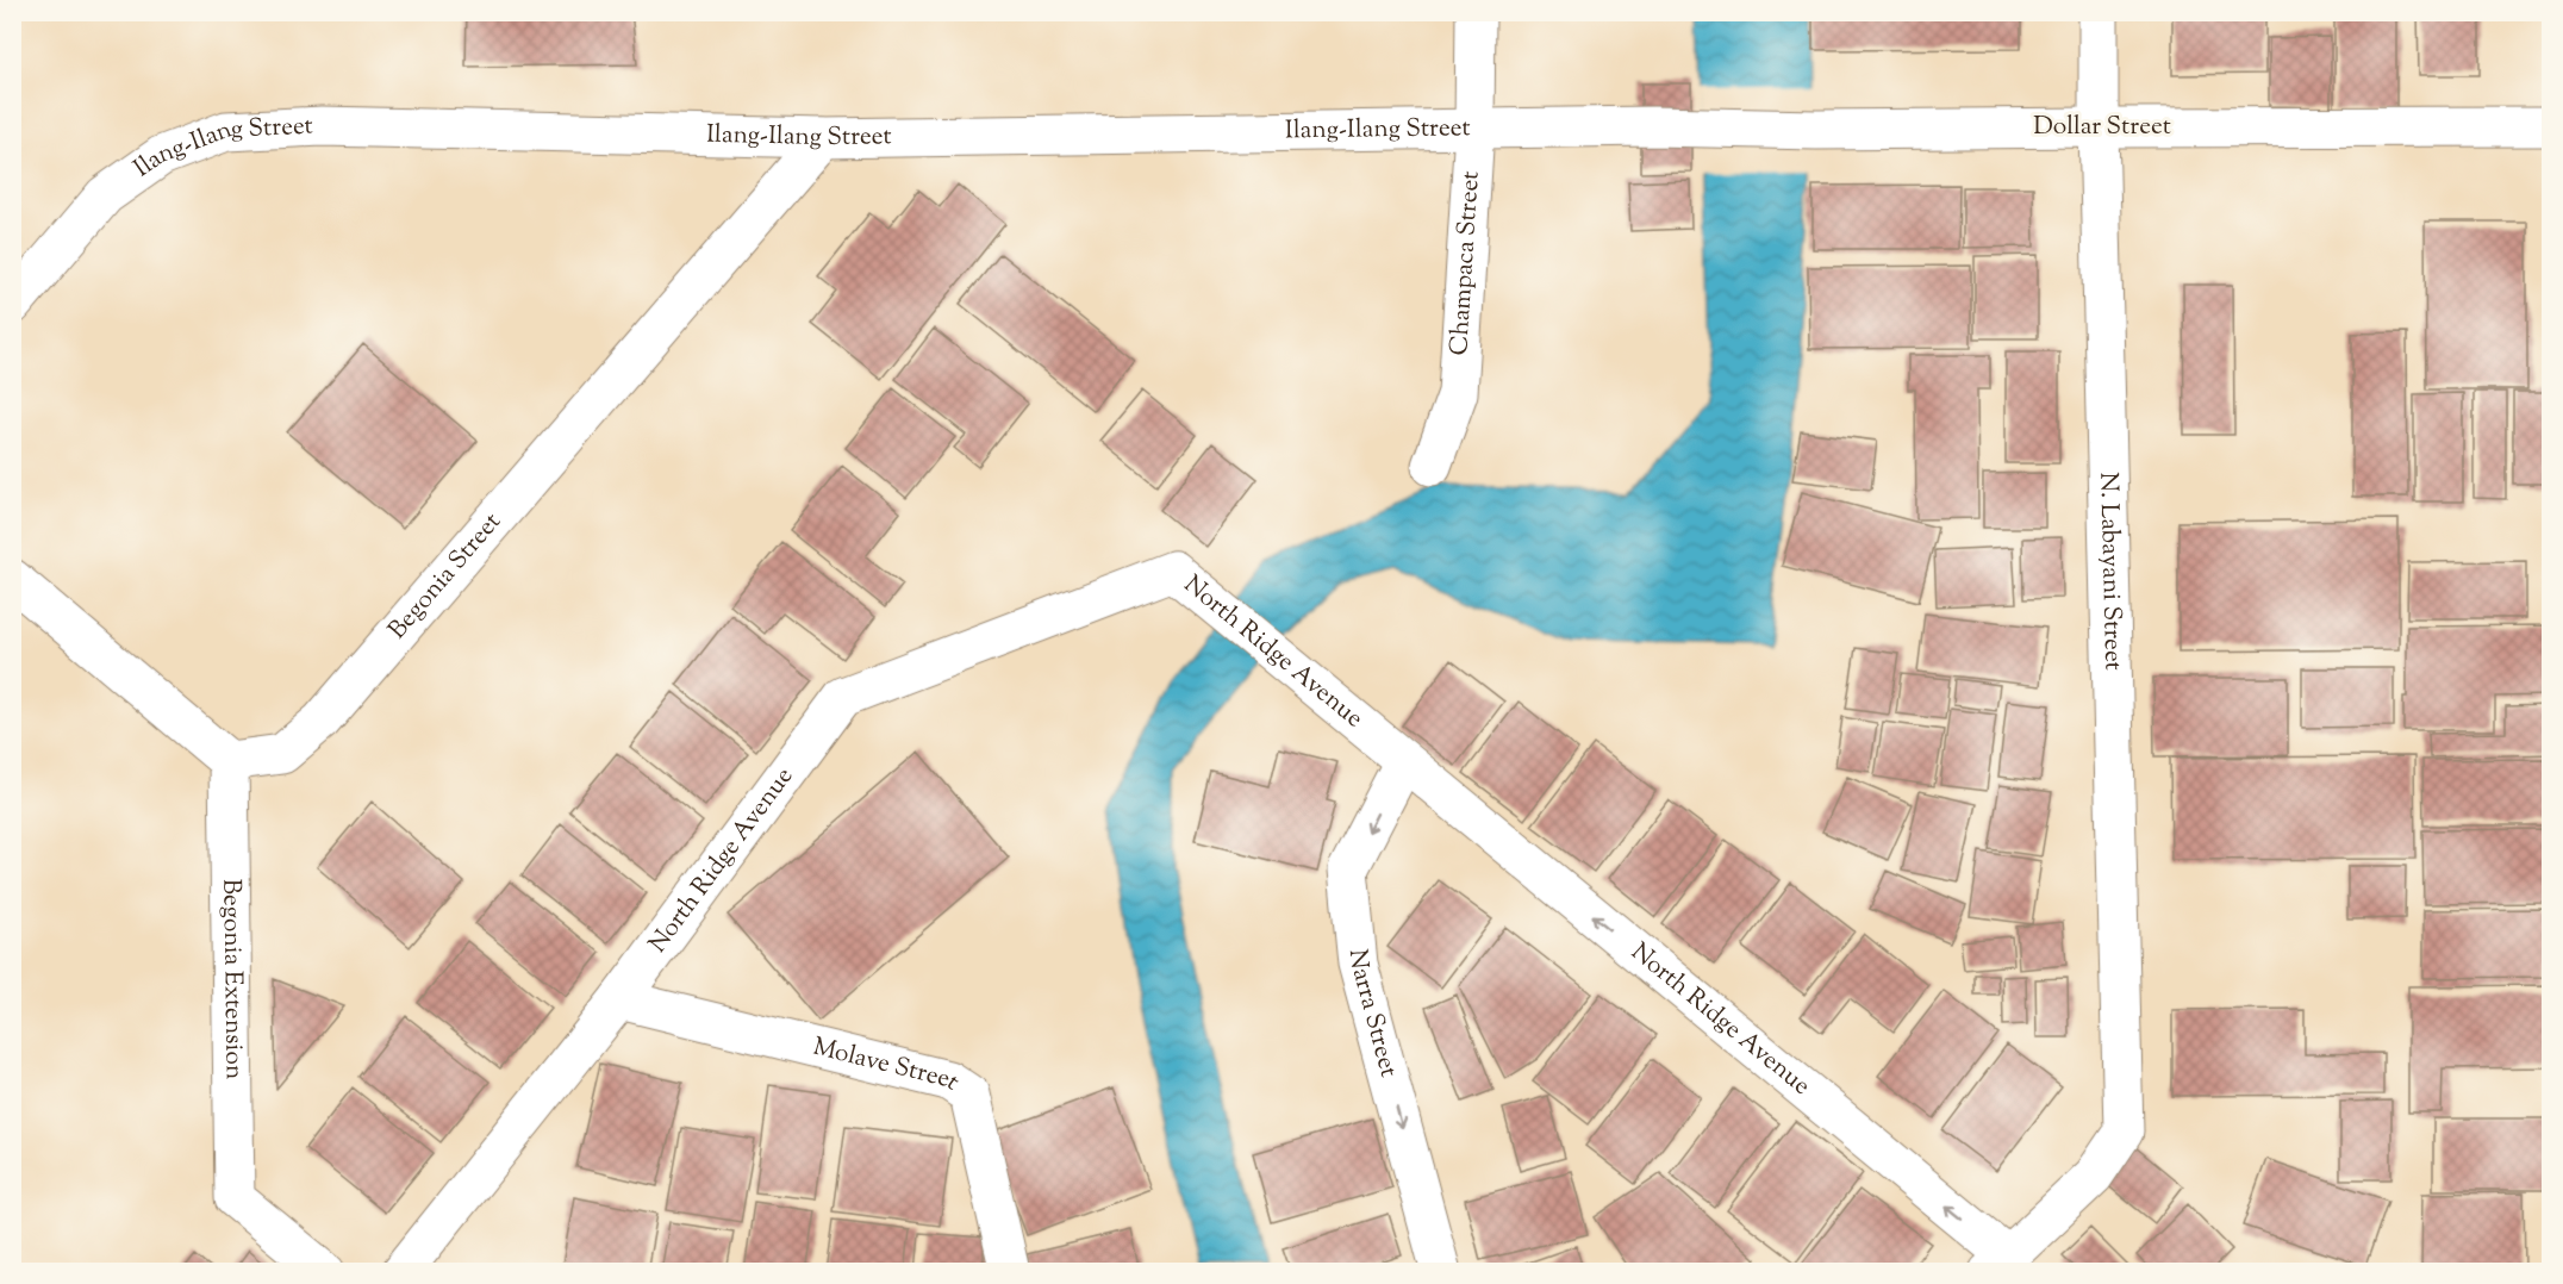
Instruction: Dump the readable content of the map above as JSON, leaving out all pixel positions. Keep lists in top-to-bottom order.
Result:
{
  "streets": {
    "street": [
      "Dollar Street",
      "Ilang-Ilang Street",
      "Champaca Street",
      "N. Labayani Street",
      "Begonia Street",
      "North Ridge Avenue",
      "Begonia Extension",
      "Narra Street",
      "Molave Street"
    ]
  },
  "crossings": [
    ["Dollar Street", "Ilang-Ilang Street"],
    ["Dollar Street", "N. Labayani Street"],
    ["Ilang-Ilang Street", "Champaca Street"],
    ["Ilang-Ilang Street", "Begonia Street"],
    ["N. Labayani Street", "North Ridge Avenue"],
    ["Begonia Street", "Begonia Extension"],
    ["North Ridge Avenue", "Narra Street"],
    ["North Ridge Avenue", "Molave Street"]
  ],
  "one_way": ["North Ridge Avenue", "Narra Street"]
}
